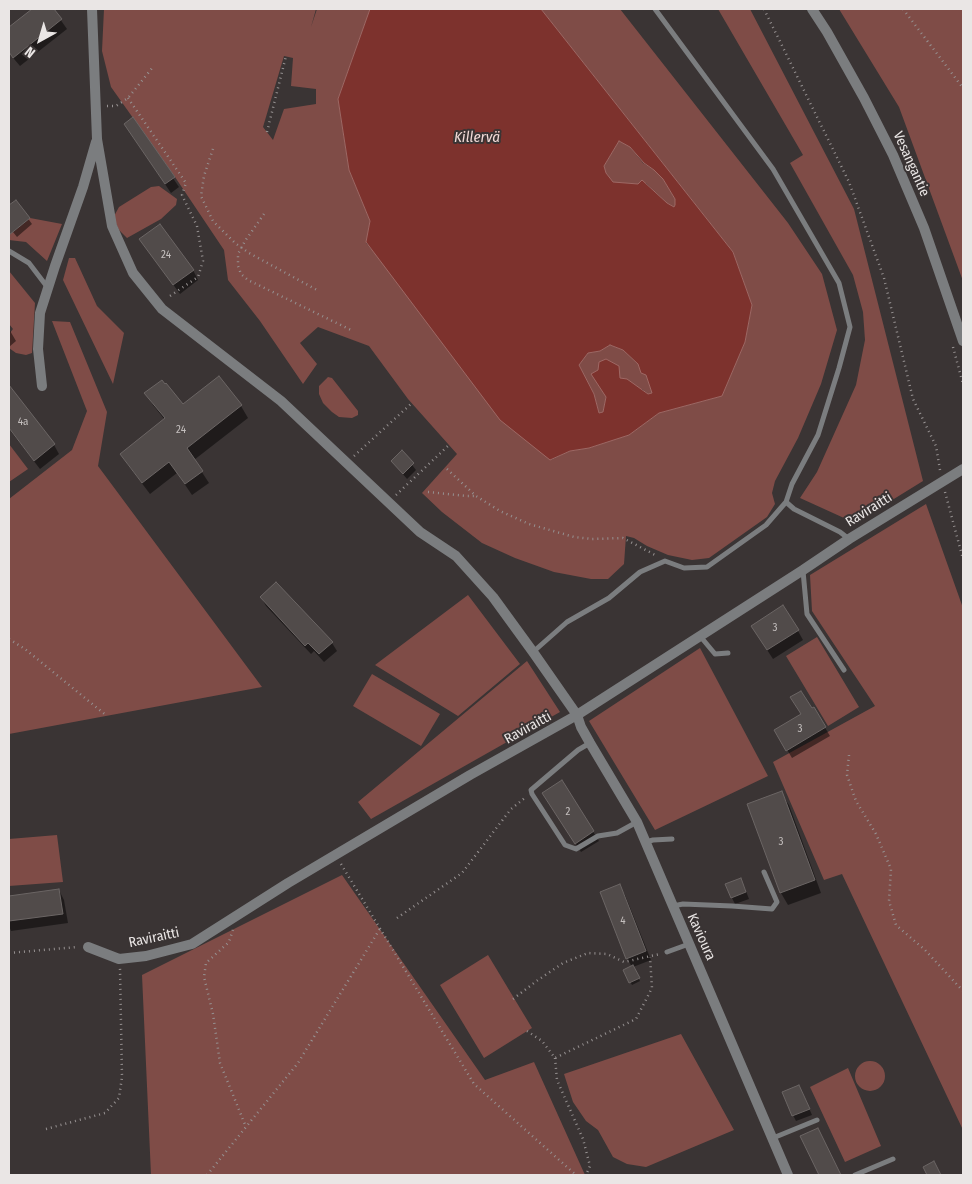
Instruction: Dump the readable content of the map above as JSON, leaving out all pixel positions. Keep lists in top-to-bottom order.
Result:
{
  "streets": {
    "street": ["Vesangantie", "Raviraitti", "Kavioura"]
  },
  "crossings": [
    ["Raviraitti", "Kavioura"]
  ],
  "water": ["Killervä"],
  "house_numbers": [
    "24",
    "4a",
    "24",
    "3",
    "3",
    "2",
    "3",
    "4"
  ],
  "north": "bottom left"
}
